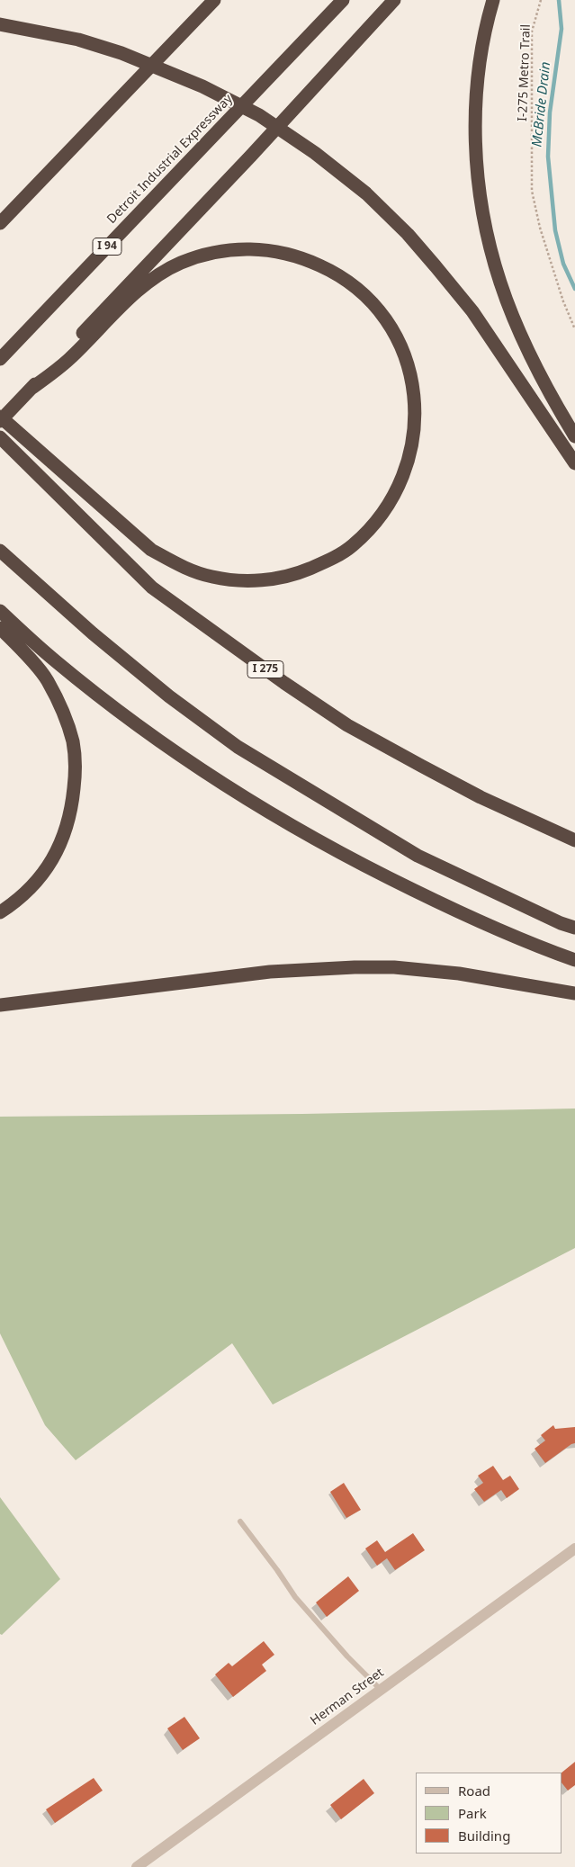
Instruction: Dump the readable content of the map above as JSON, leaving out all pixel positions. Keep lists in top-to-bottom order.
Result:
{
  "streets": {
    "highway": ["Detroit Industrial Expressway", "I 94", "I 275"],
    "street": ["Herman Street"],
    "path": ["I-275 Metro Trail"]
  },
  "water": ["McBride Drain"],
  "legend": ["Road", "Park", "Building"]
}
